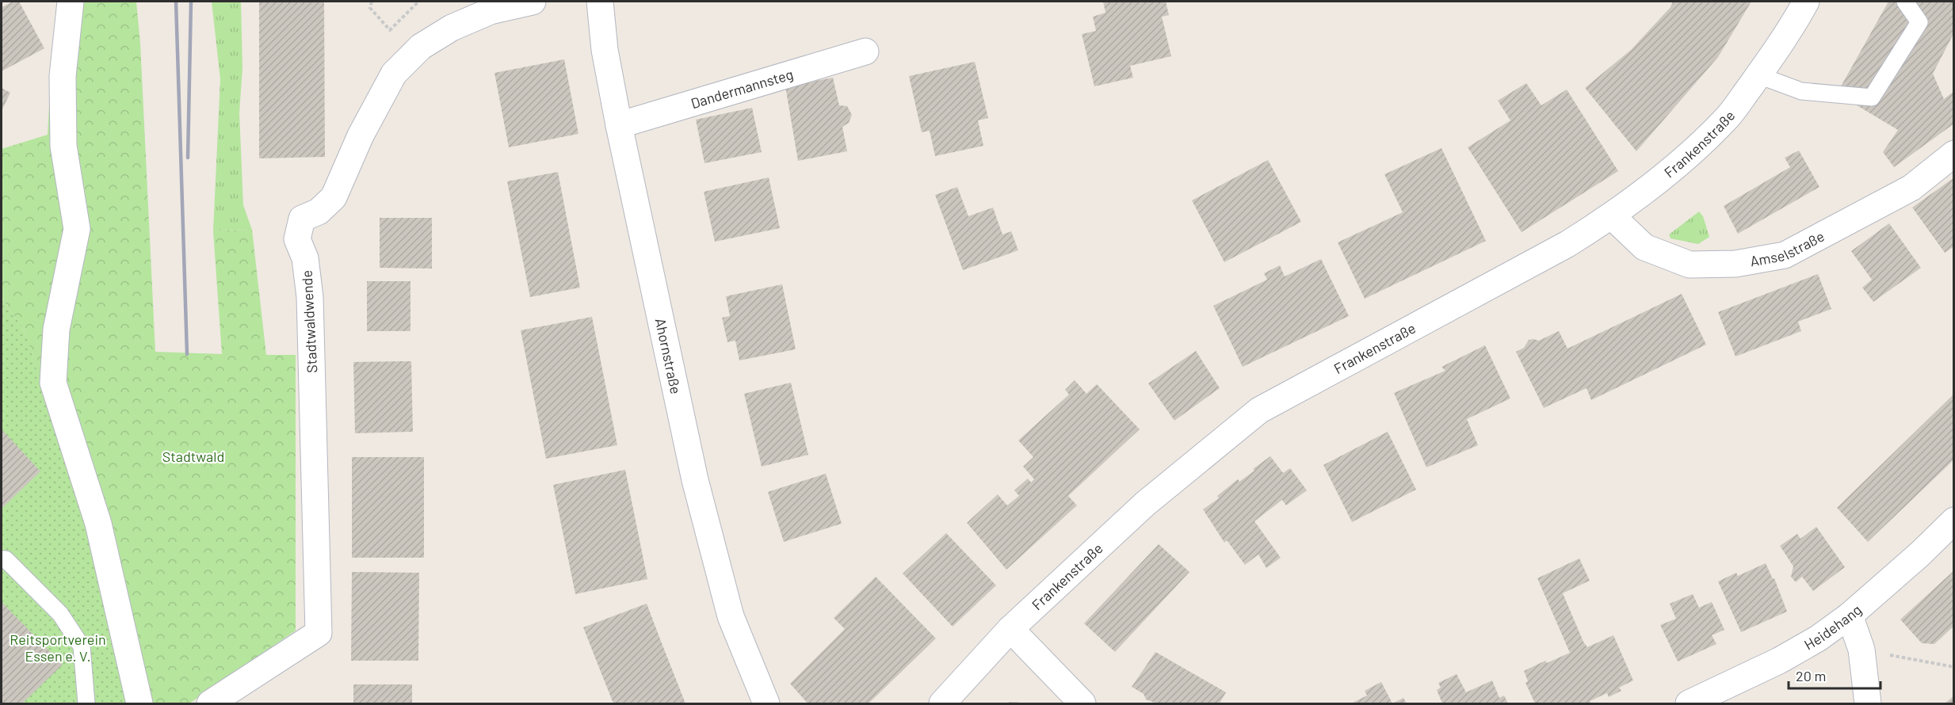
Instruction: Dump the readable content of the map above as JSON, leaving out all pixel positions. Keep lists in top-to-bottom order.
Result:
{
  "streets": {
    "street": [
      "Dandermannsteg",
      "Frankenstraße",
      "Amselstraße",
      "Stadtwaldwende",
      "Ahornstraße",
      "Heidehang"
    ]
  },
  "crossings": [
    ["Dandermannsteg", "Ahornstraße"],
    ["Frankenstraße", "Amselstraße"]
  ],
  "parks": ["Stadtwald", "Reitsportverein Essen e. V."],
  "scale_bar": "20 m"
}
